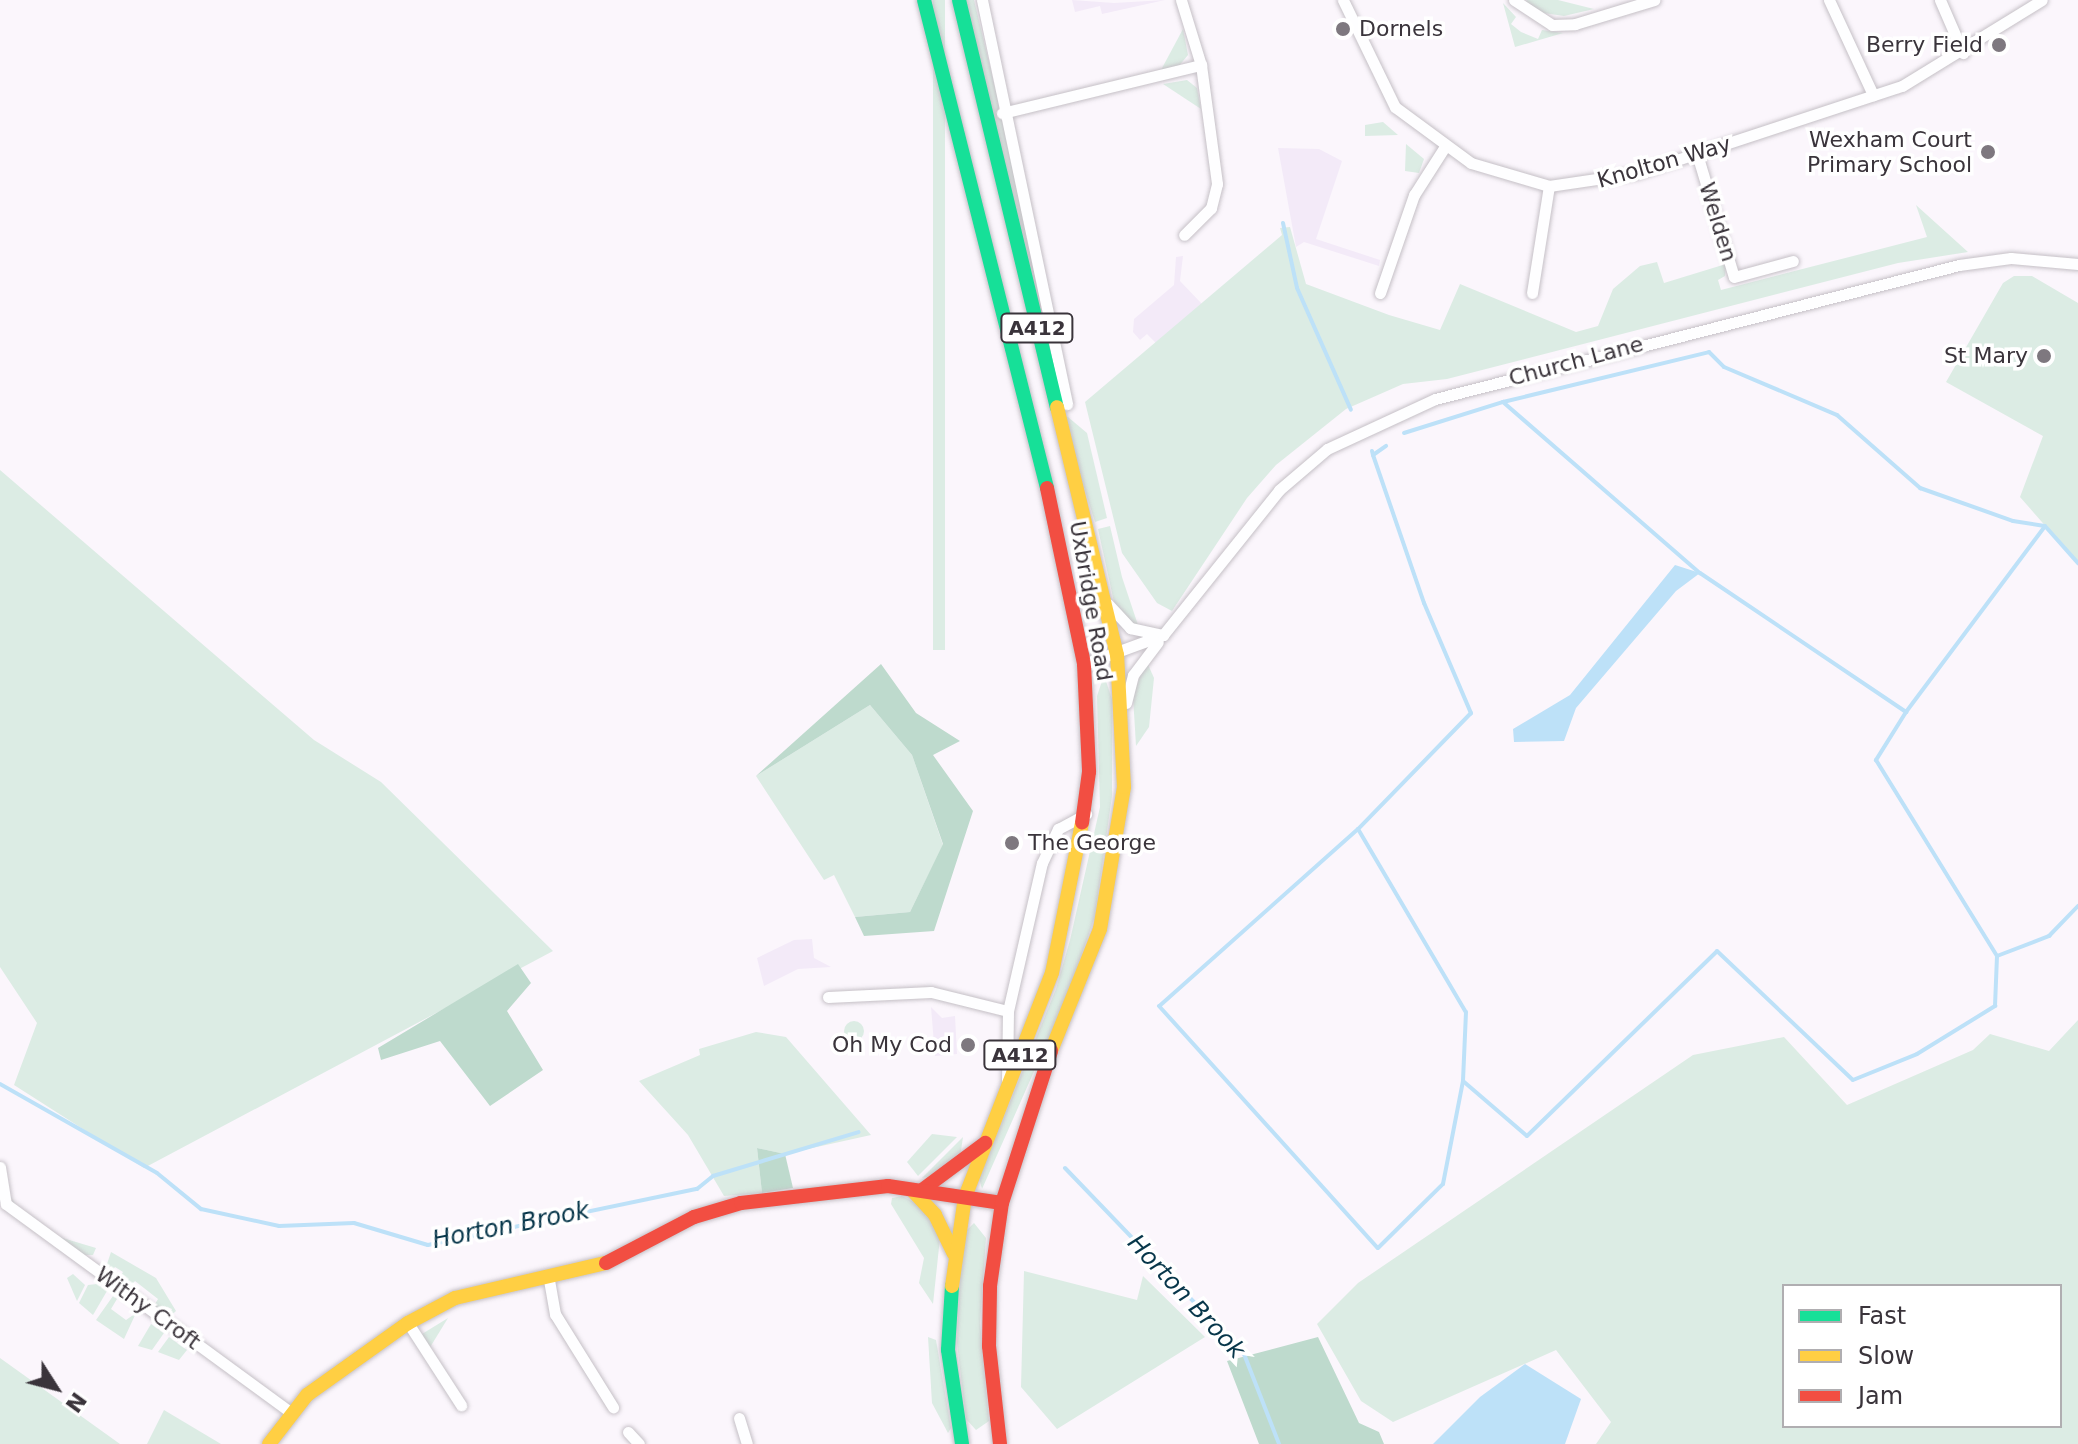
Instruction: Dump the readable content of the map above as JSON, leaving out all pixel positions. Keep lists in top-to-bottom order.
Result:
{
  "streets": {
    "main road": ["A412", "Uxbridge Road"],
    "street": [
      "Knolton Way",
      "Welden",
      "Church Lane",
      "Withy Croft"
    ]
  },
  "crossings": [
    ["Knolton Way", "Welden"],
    ["Church Lane", "Uxbridge Road"]
  ],
  "water": ["Horton Brook"],
  "places": [
    "Dornels",
    "Berry Field",
    "Wexham Court Primary School",
    "St Mary",
    "The George",
    "Oh My Cod"
  ],
  "legend": ["Fast", "Slow", "Jam"],
  "north": "bottom right"
}
